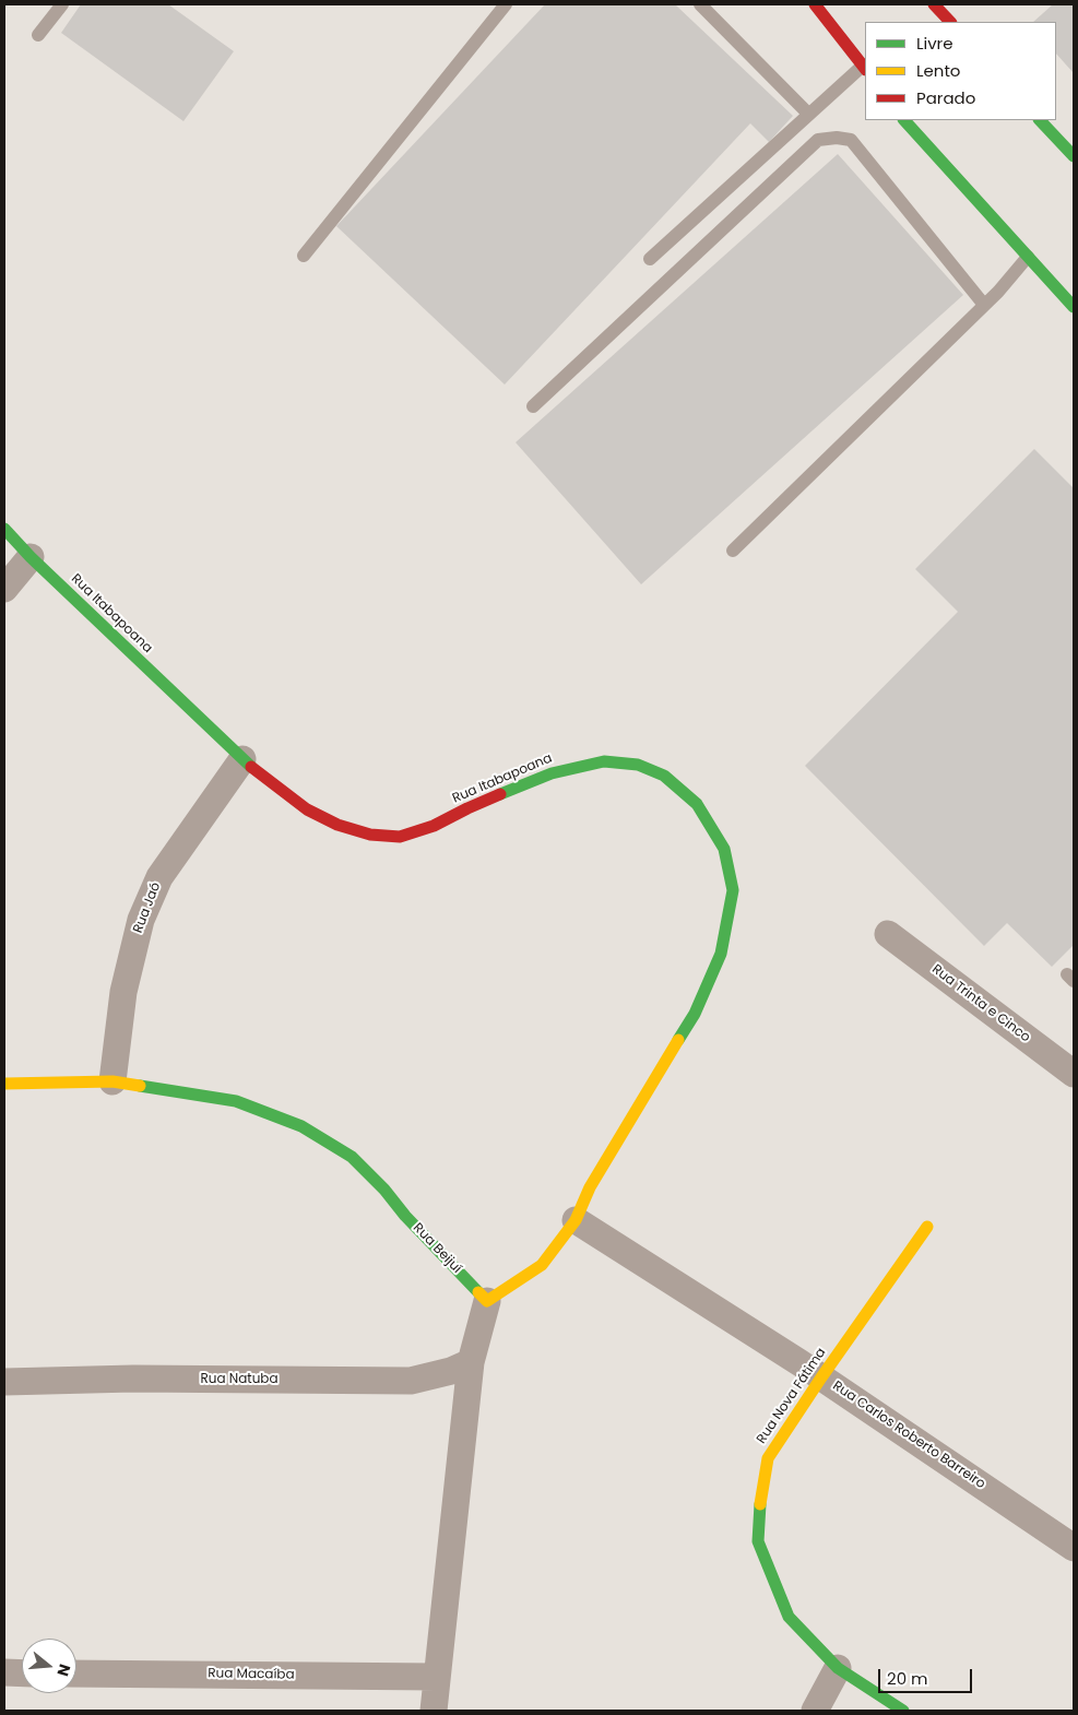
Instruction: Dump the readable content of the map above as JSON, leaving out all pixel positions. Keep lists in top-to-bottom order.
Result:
{
  "streets": {
    "street": [
      "Rua Itabapoana",
      "Rua Jaó",
      "Rua Trinta e Cinco",
      "Rua Beijuí",
      "Rua Natuba",
      "Rua Nova Fátima",
      "Rua Carlos Roberto Barreiro",
      "Rua Macaíba"
    ]
  },
  "crossings": [
    ["Rua Itabapoana", "Rua Jaó"],
    ["Rua Itabapoana", "Rua Beijuí"],
    ["Rua Itabapoana", "Rua Carlos Roberto Barreiro"],
    ["Rua Jaó", "Rua Beijuí"],
    ["Rua Nova Fátima", "Rua Carlos Roberto Barreiro"]
  ],
  "legend": ["Livre", "Lento", "Parado"],
  "scale_bar": "20 m",
  "north": "right"
}
